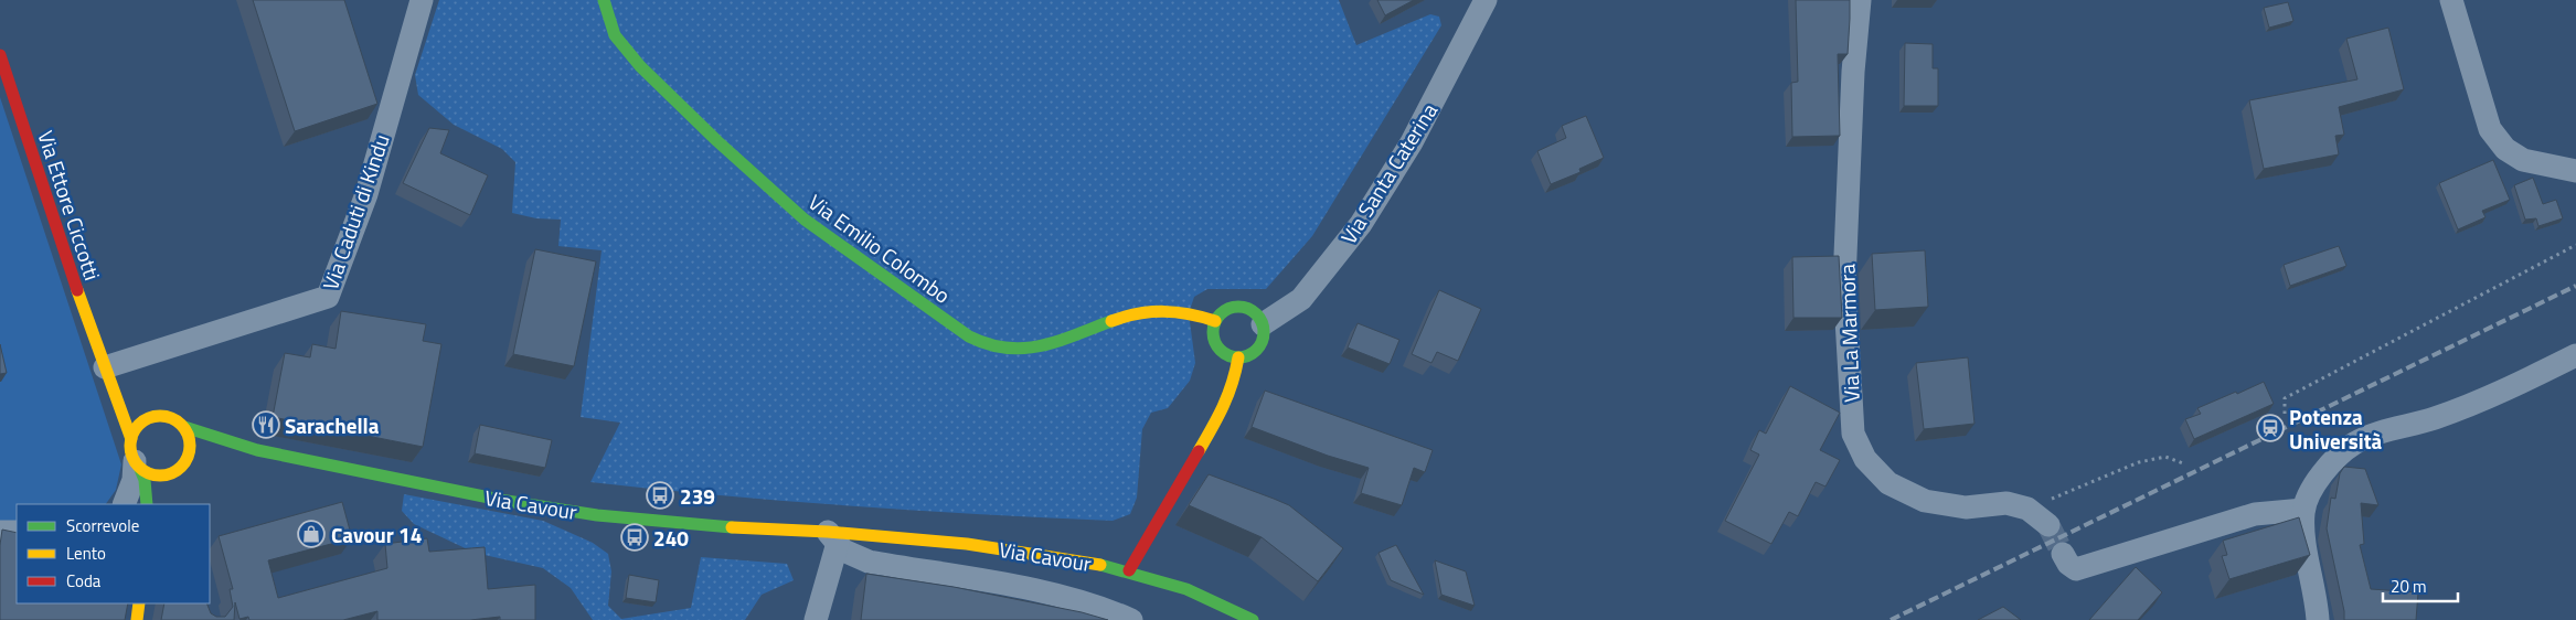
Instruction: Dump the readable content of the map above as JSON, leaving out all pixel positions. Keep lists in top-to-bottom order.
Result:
{
  "streets": {
    "main road": ["Via Ettore Ciccotti", "Via Emilio Colombo", "Via Cavour"],
    "street": ["Via Santa Caterina", "Via Caduti di Kindu", "Via La Marmora"]
  },
  "crossings": [
    ["Via Santa Caterina", "Via Emilio Colombo"],
    ["Via Ettore Ciccotti", "Via Caduti di Kindu"],
    ["Via Ettore Ciccotti", "Via Cavour"]
  ],
  "places": {
    "restaurant": ["Sarachella"],
    "station": ["Potenza Università"],
    "bus stop": ["239", "240"],
    "shop": ["Cavour 14"]
  },
  "legend": ["Scorrevole", "Lento", "Coda"],
  "scale_bar": "20 m"
}
